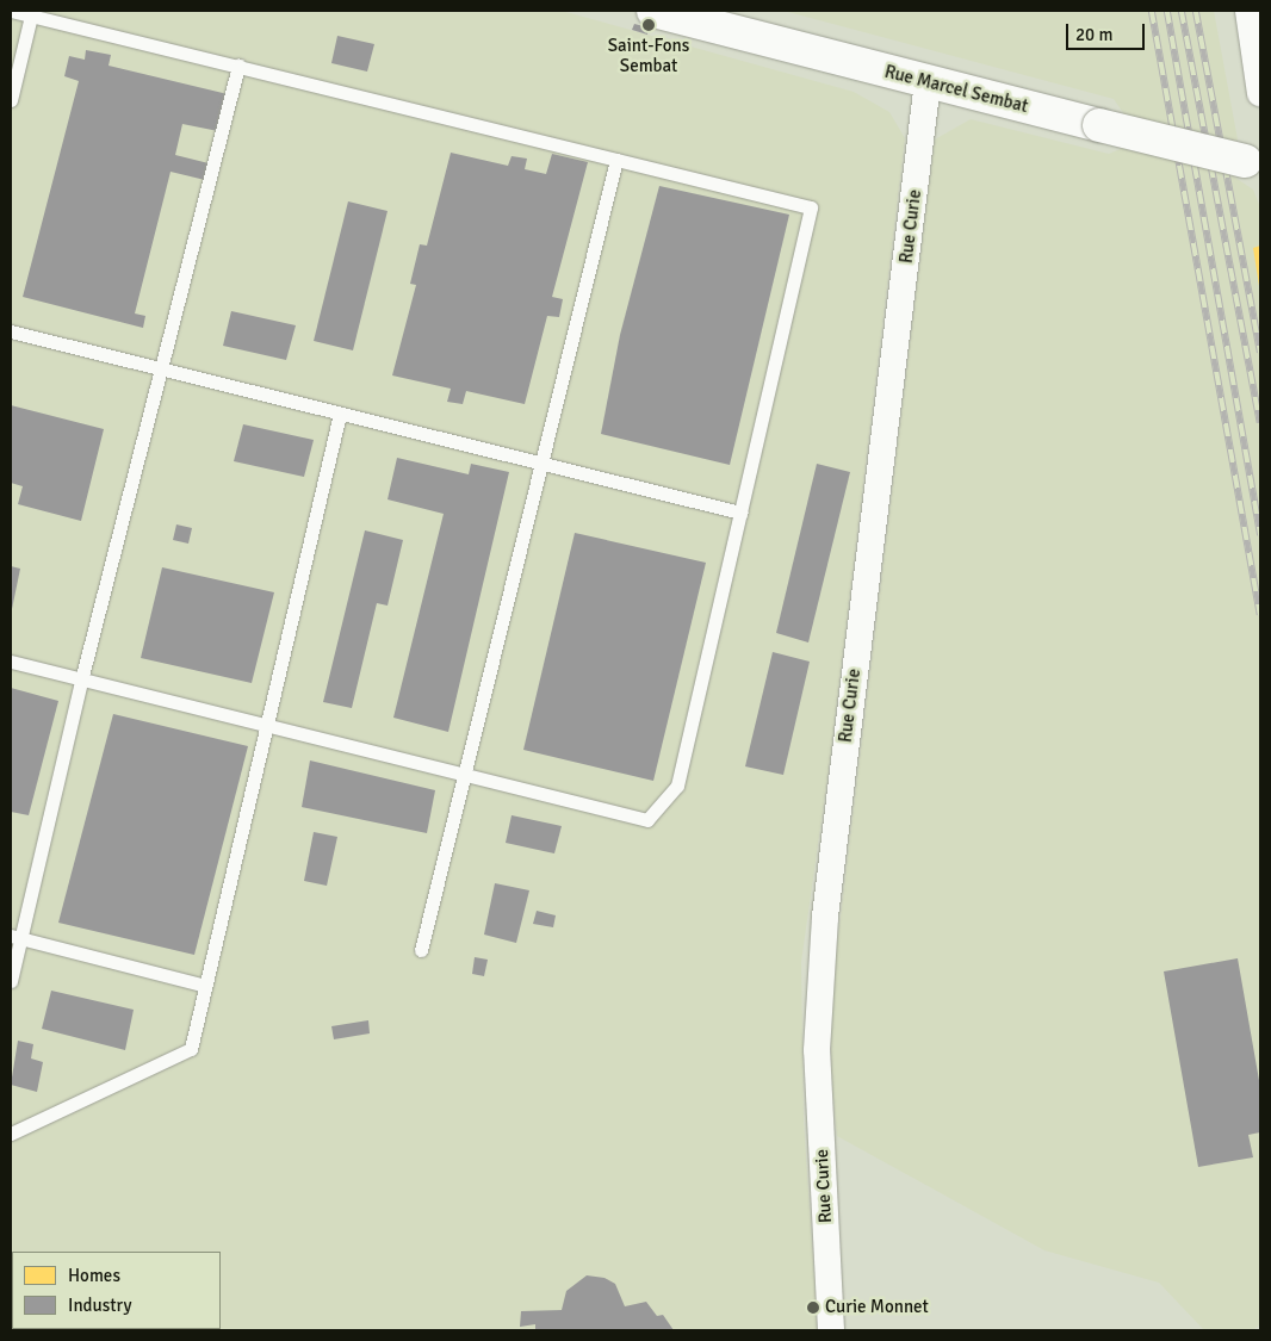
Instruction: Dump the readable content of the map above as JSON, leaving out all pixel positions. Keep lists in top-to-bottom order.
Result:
{
  "streets": {
    "main road": ["Rue Marcel Sembat"],
    "street": ["Rue Curie"]
  },
  "crossings": [
    ["Rue Marcel Sembat", "Rue Curie"]
  ],
  "places": ["Saint-Fons Sembat", "Curie Monnet"],
  "legend": ["Homes", "Industry"],
  "scale_bar": "20 m"
}
